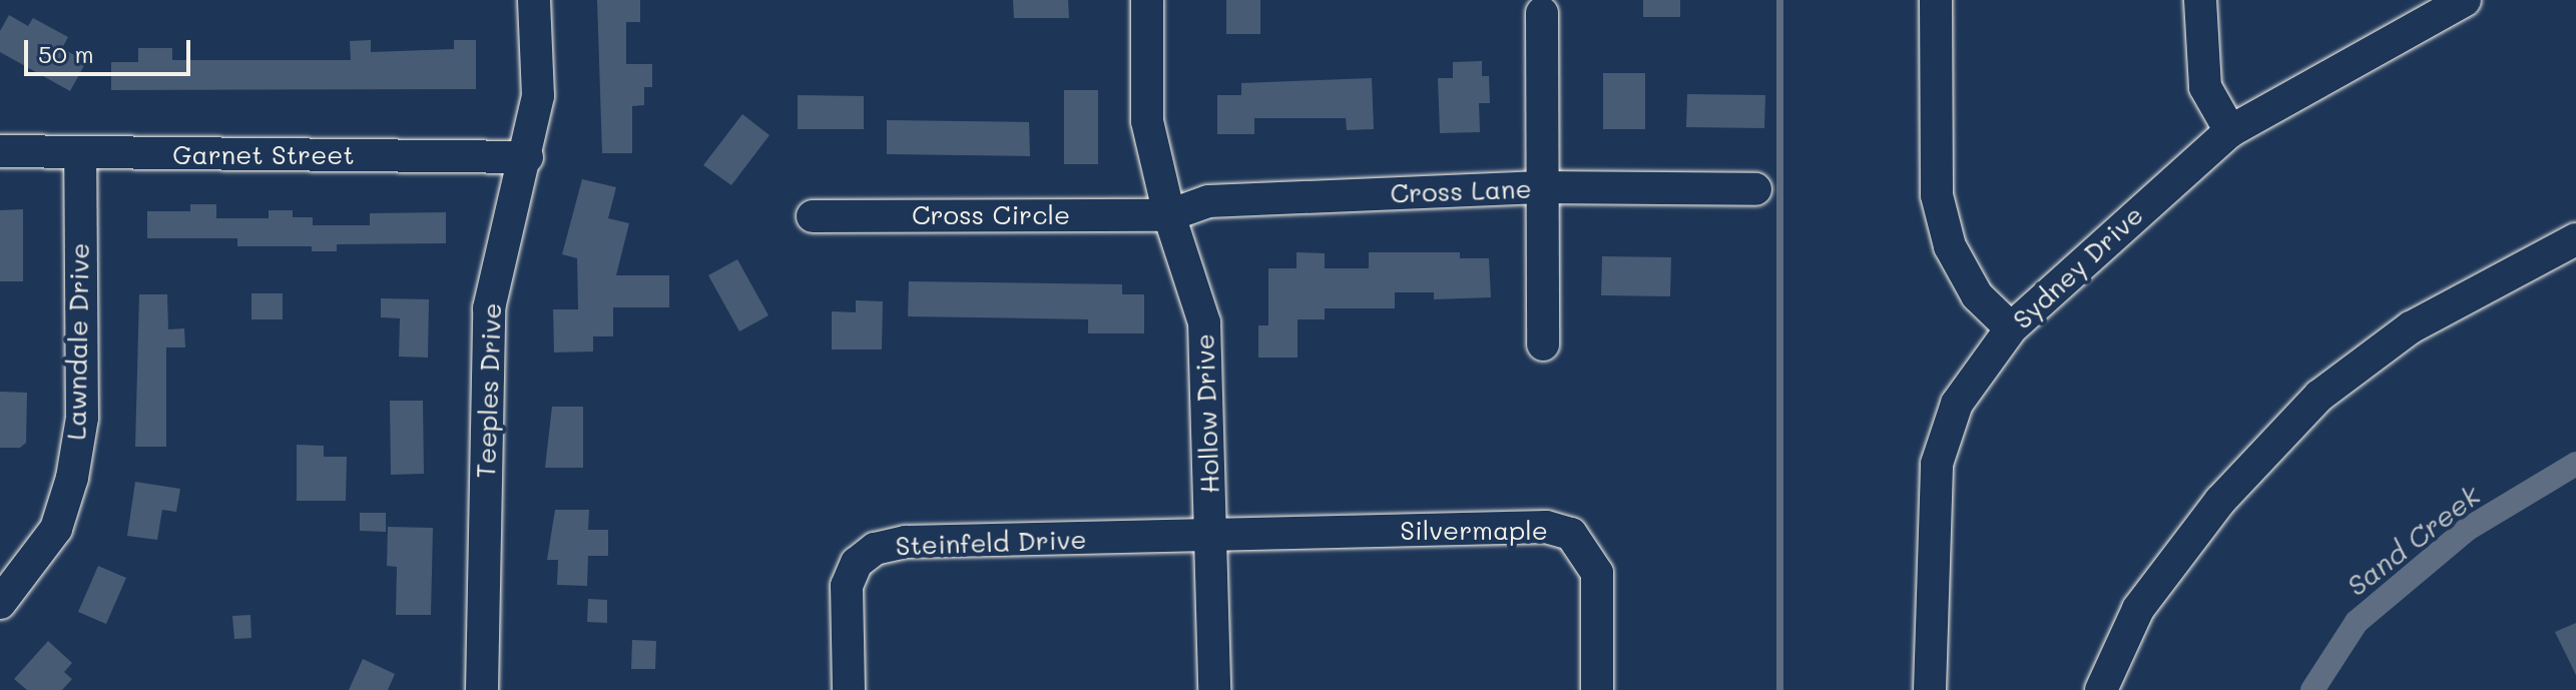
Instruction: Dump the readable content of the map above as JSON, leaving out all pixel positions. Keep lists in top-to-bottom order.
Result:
{
  "streets": {
    "street": [
      "Garnet Street",
      "Cross Lane",
      "Cross Circle",
      "Sydney Drive",
      "Lawndale Drive",
      "Teeples Drive",
      "Hollow Drive",
      "Silvermaple",
      "Steinfeld Drive"
    ]
  },
  "crossings": [
    ["Garnet Street", "Lawndale Drive"],
    ["Garnet Street", "Teeples Drive"],
    ["Cross Lane", "Cross Circle"],
    ["Cross Lane", "Hollow Drive"],
    ["Cross Circle", "Hollow Drive"],
    ["Hollow Drive", "Silvermaple"],
    ["Hollow Drive", "Steinfeld Drive"],
    ["Silvermaple", "Steinfeld Drive"]
  ],
  "water": ["Sand Creek"],
  "scale_bar": "50 m"
}
